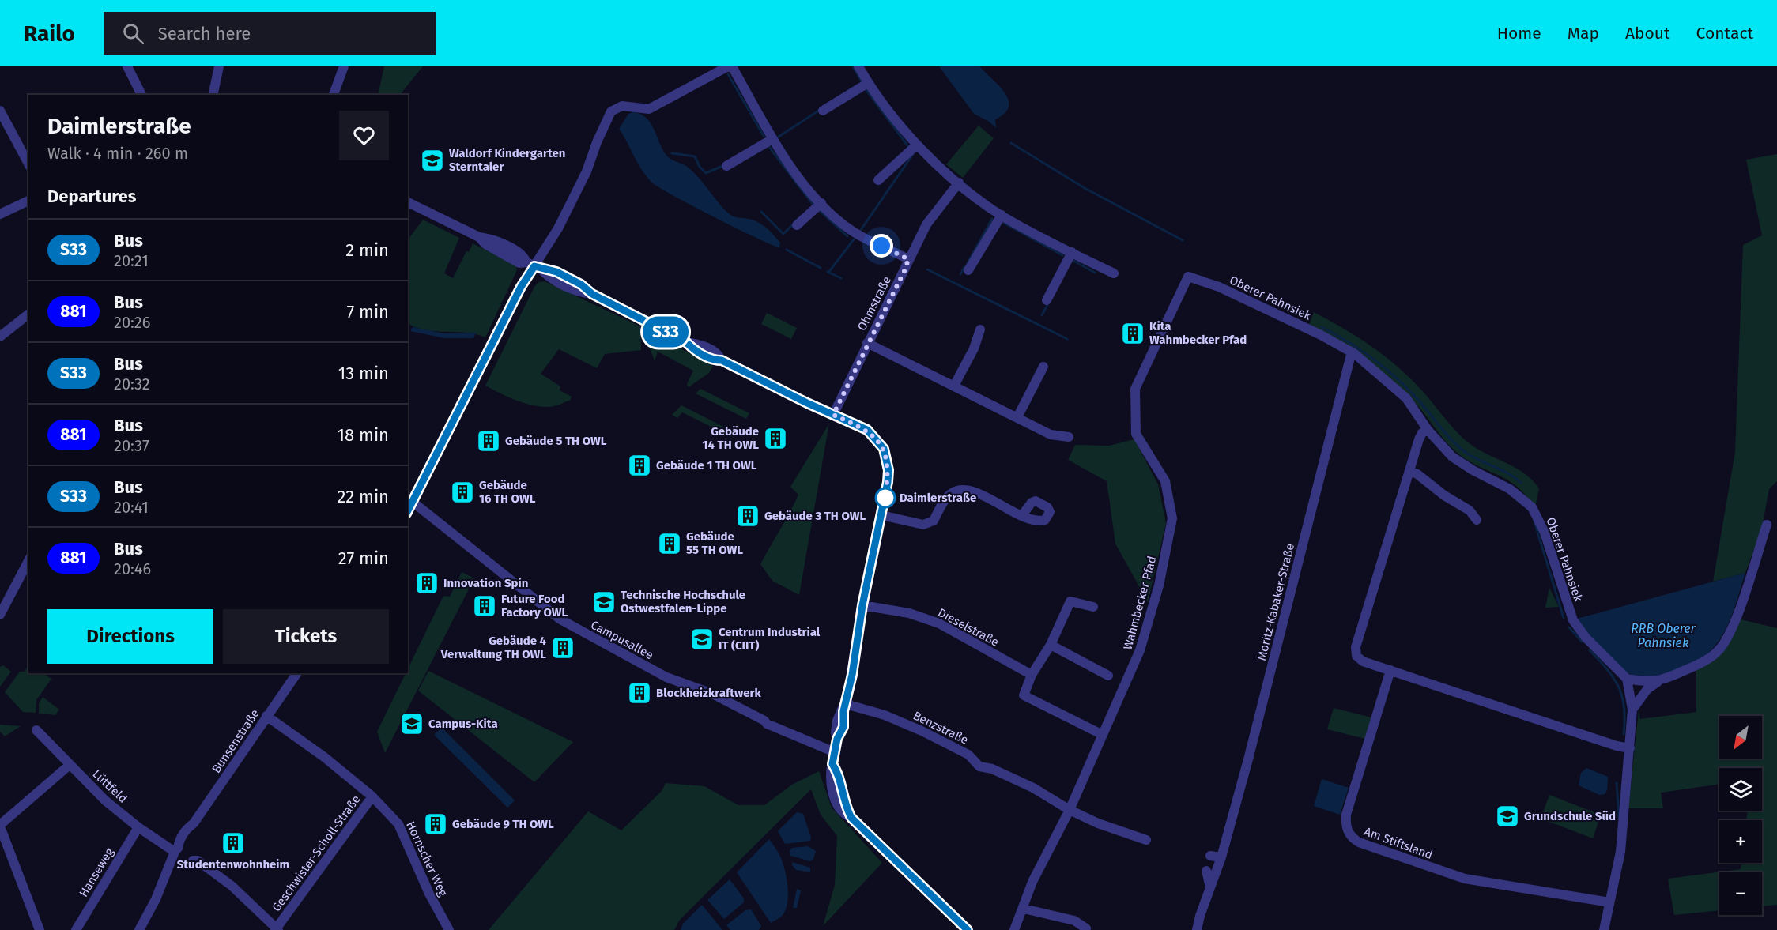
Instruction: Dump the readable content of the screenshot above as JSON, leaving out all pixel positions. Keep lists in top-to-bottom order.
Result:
{
  "streets": {
    "street": [
      "Oberer Pahnsiek",
      "Ohmstraße",
      "Moritz-Kabaker-Straße",
      "Wahmbecker Pfad",
      "Dieselstraße",
      "Campusallee",
      "Benzstraße",
      "Bunsenstraße",
      "Lüttfeld",
      "Am Stiftsland",
      "Geschwister-Scholl-Straße",
      "Hornscher Weg",
      "Hanseweg"
    ]
  },
  "crossings": [
    ["Oberer Pahnsiek", "Moritz-Kabaker-Straße"],
    ["Oberer Pahnsiek", "Wahmbecker Pfad"],
    ["Wahmbecker Pfad", "Benzstraße"],
    ["Bunsenstraße", "Lüttfeld"],
    ["Bunsenstraße", "Hornscher Weg"],
    ["Lüttfeld", "Hanseweg"],
    ["Geschwister-Scholl-Straße", "Hornscher Weg"]
  ],
  "water": ["RRB Oberer Pahnsiek"],
  "places": {
    "school or university": [
      "Waldorf Kindergarten Sterntaler",
      "Technische Hochschule Ostwestfalen-Lippe",
      "Centrum Industrial IT (CIIT)",
      "Campus-Kita",
      "Grundschule Süd"
    ],
    "building": [
      "Kita Wahmbecker Pfad",
      "Gebäude 14 TH OWL",
      "Gebäude 5 TH OWL",
      "Gebäude 1 TH OWL",
      "Gebäude 16 TH OWL",
      "Gebäude 3 TH OWL",
      "Gebäude 55 TH OWL",
      "Innovation Spin",
      "Future Food Factory OWL",
      "Gebäude 4 Verwaltung TH OWL",
      "Blockheizkraftwerk",
      "Gebäude 9 TH OWL",
      "Studentenwohnheim"
    ],
    "other": ["Daimlerstraße"]
  },
  "lines": ["bus line S33"],
  "north": "bottom left",
  "page": {
    "header": "Railo",
    "search": "Search here",
    "nav": [
      "Home",
      "Map",
      "About",
      "Contact"
    ],
    "on_map": "S33",
    "heading": [
      ["Daimlerstraße", "Walk · 4 min · 260 m"],
      "Departures"
    ],
    "list": [
      {
        "mark": "S33",
        "name": "Bus",
        "note": "20:21",
        "value": "2 min"
      },
      {
        "mark": "881",
        "name": "Bus",
        "note": "20:26",
        "value": "7 min"
      },
      {
        "mark": "S33",
        "name": "Bus",
        "note": "20:32",
        "value": "13 min"
      },
      {
        "mark": "881",
        "name": "Bus",
        "note": "20:37",
        "value": "18 min"
      },
      {
        "mark": "S33",
        "name": "Bus",
        "note": "20:41",
        "value": "22 min"
      },
      {
        "mark": "881",
        "name": "Bus",
        "note": "20:46",
        "value": "27 min"
      }
    ],
    "buttons": ["Directions", "Tickets"],
    "map_buttons": ["+", "−"]
  }
}
